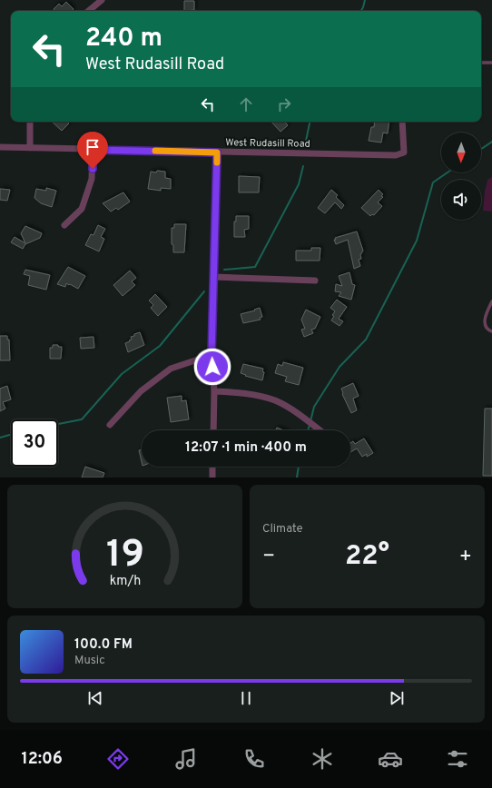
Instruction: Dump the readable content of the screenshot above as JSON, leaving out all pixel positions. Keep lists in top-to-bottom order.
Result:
{
  "streets": {
    "street": ["West Rudasill Road"]
  },
  "north": "bottom",
  "page": {
    "turn": ["240 m", "West Rudasill Road"],
    "limit": "30",
    "trip": "12:07 · 1 min · 400 m",
    "tile": "Climate",
    "heat": ["−", "22°", "+"],
    "song": ["100.0 FM", "Music"],
    "tabs": "12:06",
    "gauge": ["19", "km/h"]
  }
}
